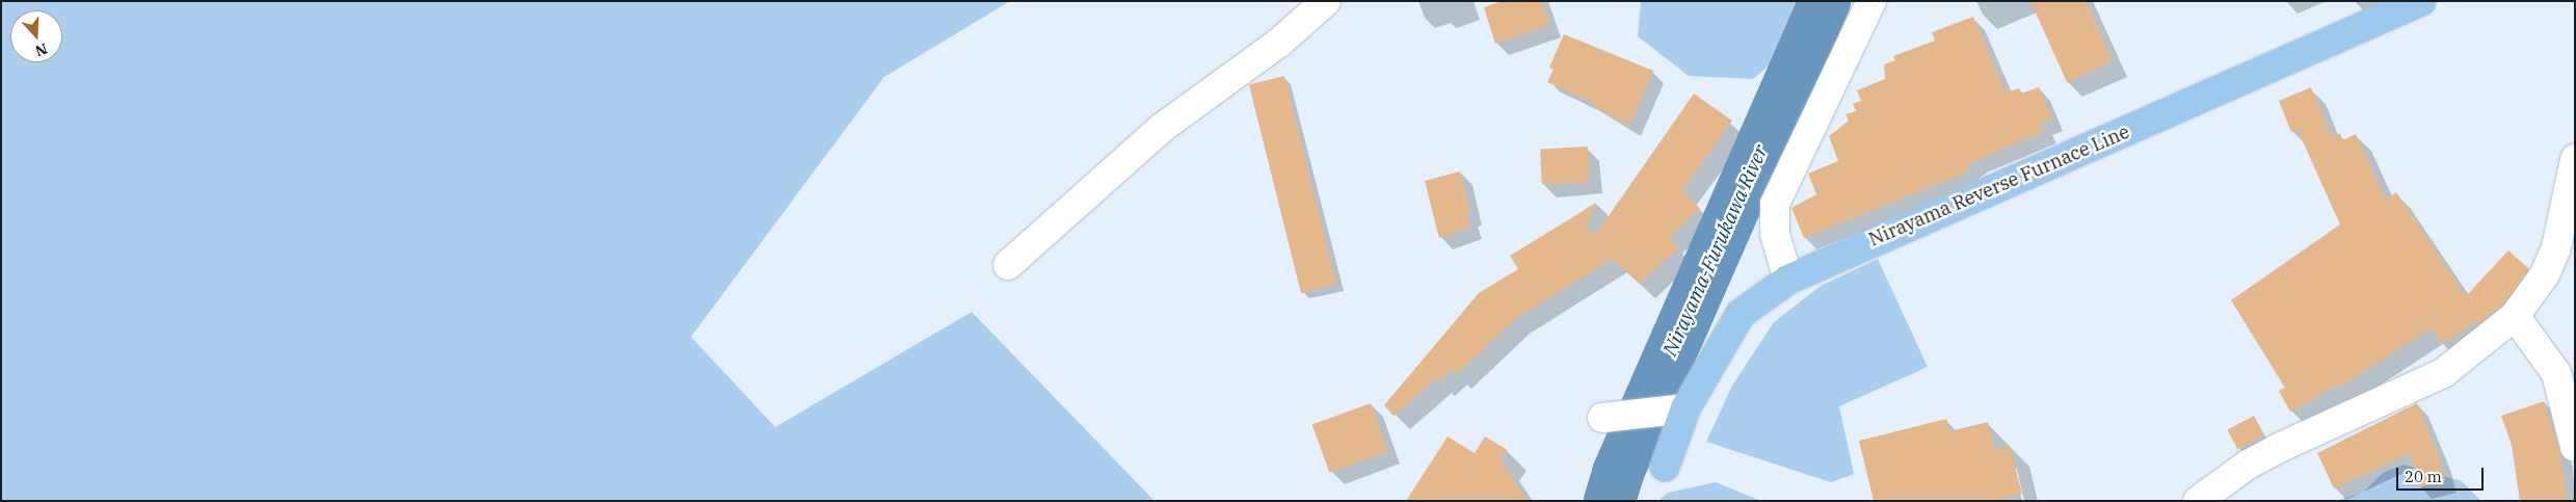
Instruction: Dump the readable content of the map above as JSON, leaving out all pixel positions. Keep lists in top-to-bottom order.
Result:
{
  "streets": {
    "main road": ["Nirayama Reverse Furnace Line"]
  },
  "water": ["Nirayama-Furukawa River"],
  "scale_bar": "20 m",
  "north": "bottom"
}
